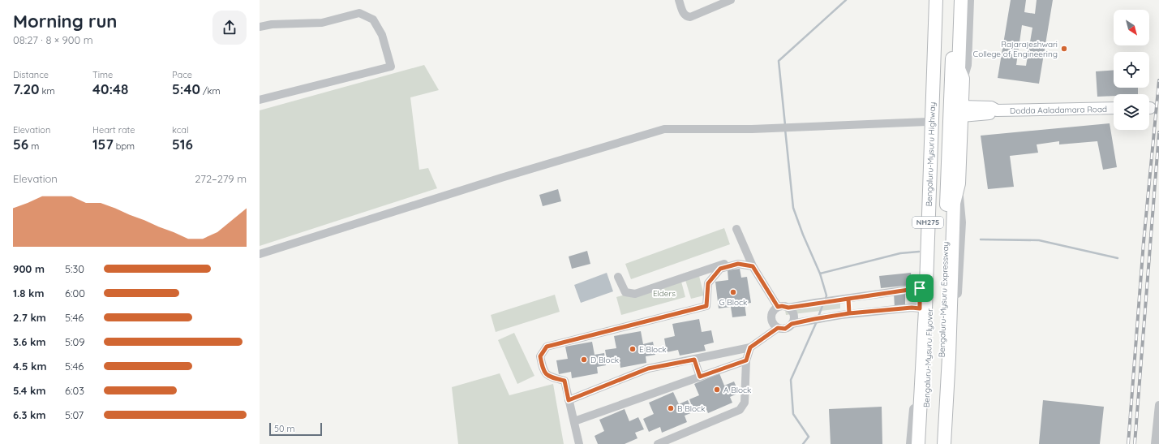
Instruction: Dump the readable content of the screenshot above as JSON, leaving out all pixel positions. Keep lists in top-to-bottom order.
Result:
{
  "streets": {
    "highway": [
      "Bengaluru-Mysuru Highway",
      "NH275",
      "Bengaluru-Mysuru Expressway",
      "Bengaluru-Mysuru Flyover"
    ],
    "main road": ["Dodda Aaladamara Road"]
  },
  "crossings": [
    ["Dodda Aaladamara Road", "Bengaluru-Mysuru Expressway"]
  ],
  "parks": ["Elders"],
  "places": [
    "Rajarajeshwari College of Engineering",
    "G Block",
    "E Block",
    "D Block",
    "A Block",
    "B Block"
  ],
  "scale_bar": "50 m",
  "north": "bottom right",
  "page": {
    "heading": ["Morning run", "08:27 · 8 × 900 m"],
    "stats": [
      ["Distance", "7.20 km"],
      ["Time", "40:48"],
      ["Pace", "5:40 /km"],
      ["Elevation", "56 m"],
      ["Heart rate", "157 bpm"],
      ["kcal", "516"]
    ],
    "chart": ["Elevation", "272–279 m"],
    "list": [
      {
        "name": "900 m",
        "note": "5:30"
      },
      {
        "name": "1.8 km",
        "note": "6:00"
      },
      {
        "name": "2.7 km",
        "note": "5:46"
      },
      {
        "name": "3.6 km",
        "note": "5:09"
      },
      {
        "name": "4.5 km",
        "note": "5:46"
      },
      {
        "name": "5.4 km",
        "note": "6:03"
      },
      {
        "name": "6.3 km",
        "note": "5:07"
      }
    ],
    "scale": "50 m"
  }
}
